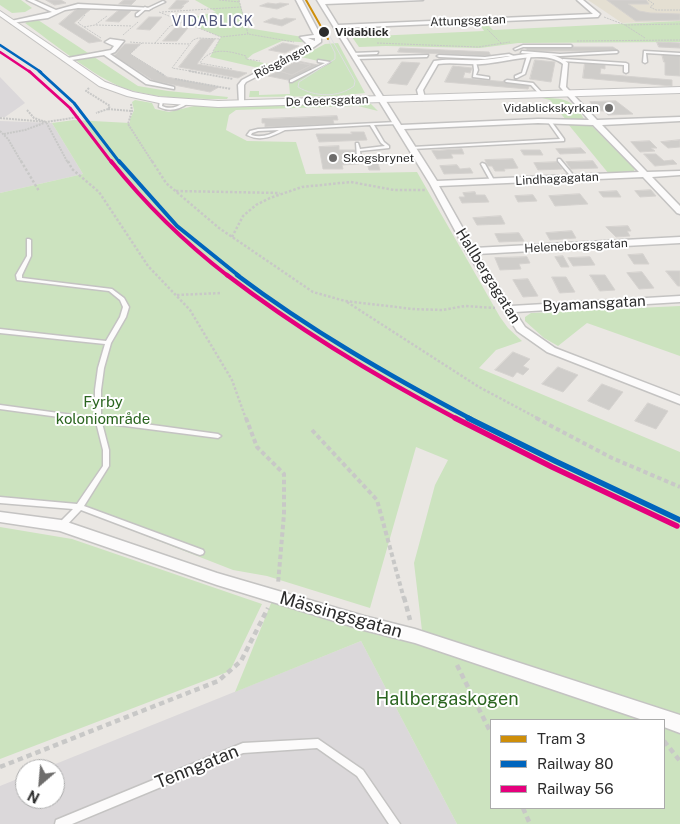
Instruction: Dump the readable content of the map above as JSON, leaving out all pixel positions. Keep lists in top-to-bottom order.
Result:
{
  "streets": {
    "main road": ["De Geersgatan"],
    "street": [
      "Attungsgatan",
      "Rösgången",
      "Lindhagagatan",
      "Heleneborgsgatan",
      "Hallbergagatan",
      "Byamansgatan",
      "Mässingsgatan"
    ],
    "lane": ["Tenngatan"]
  },
  "crossings": [
    ["Attungsgatan", "Hallbergagatan"],
    ["Rösgången", "De Geersgatan"],
    ["De Geersgatan", "Hallbergagatan"],
    ["Lindhagagatan", "Hallbergagatan"],
    ["Heleneborgsgatan", "Hallbergagatan"],
    ["Hallbergagatan", "Byamansgatan"]
  ],
  "districts": ["VIDABLICK"],
  "parks": ["Fyrby koloniområde", "Hallbergaskogen"],
  "places": ["Vidablick", "Vidablickskyrkan", "Skogsbrynet"],
  "lines": ["tram line 3", "rail line 80", "rail line 56"],
  "legend": ["Tram 3", "Railway 80", "Railway 56"],
  "north": "bottom left"
}
